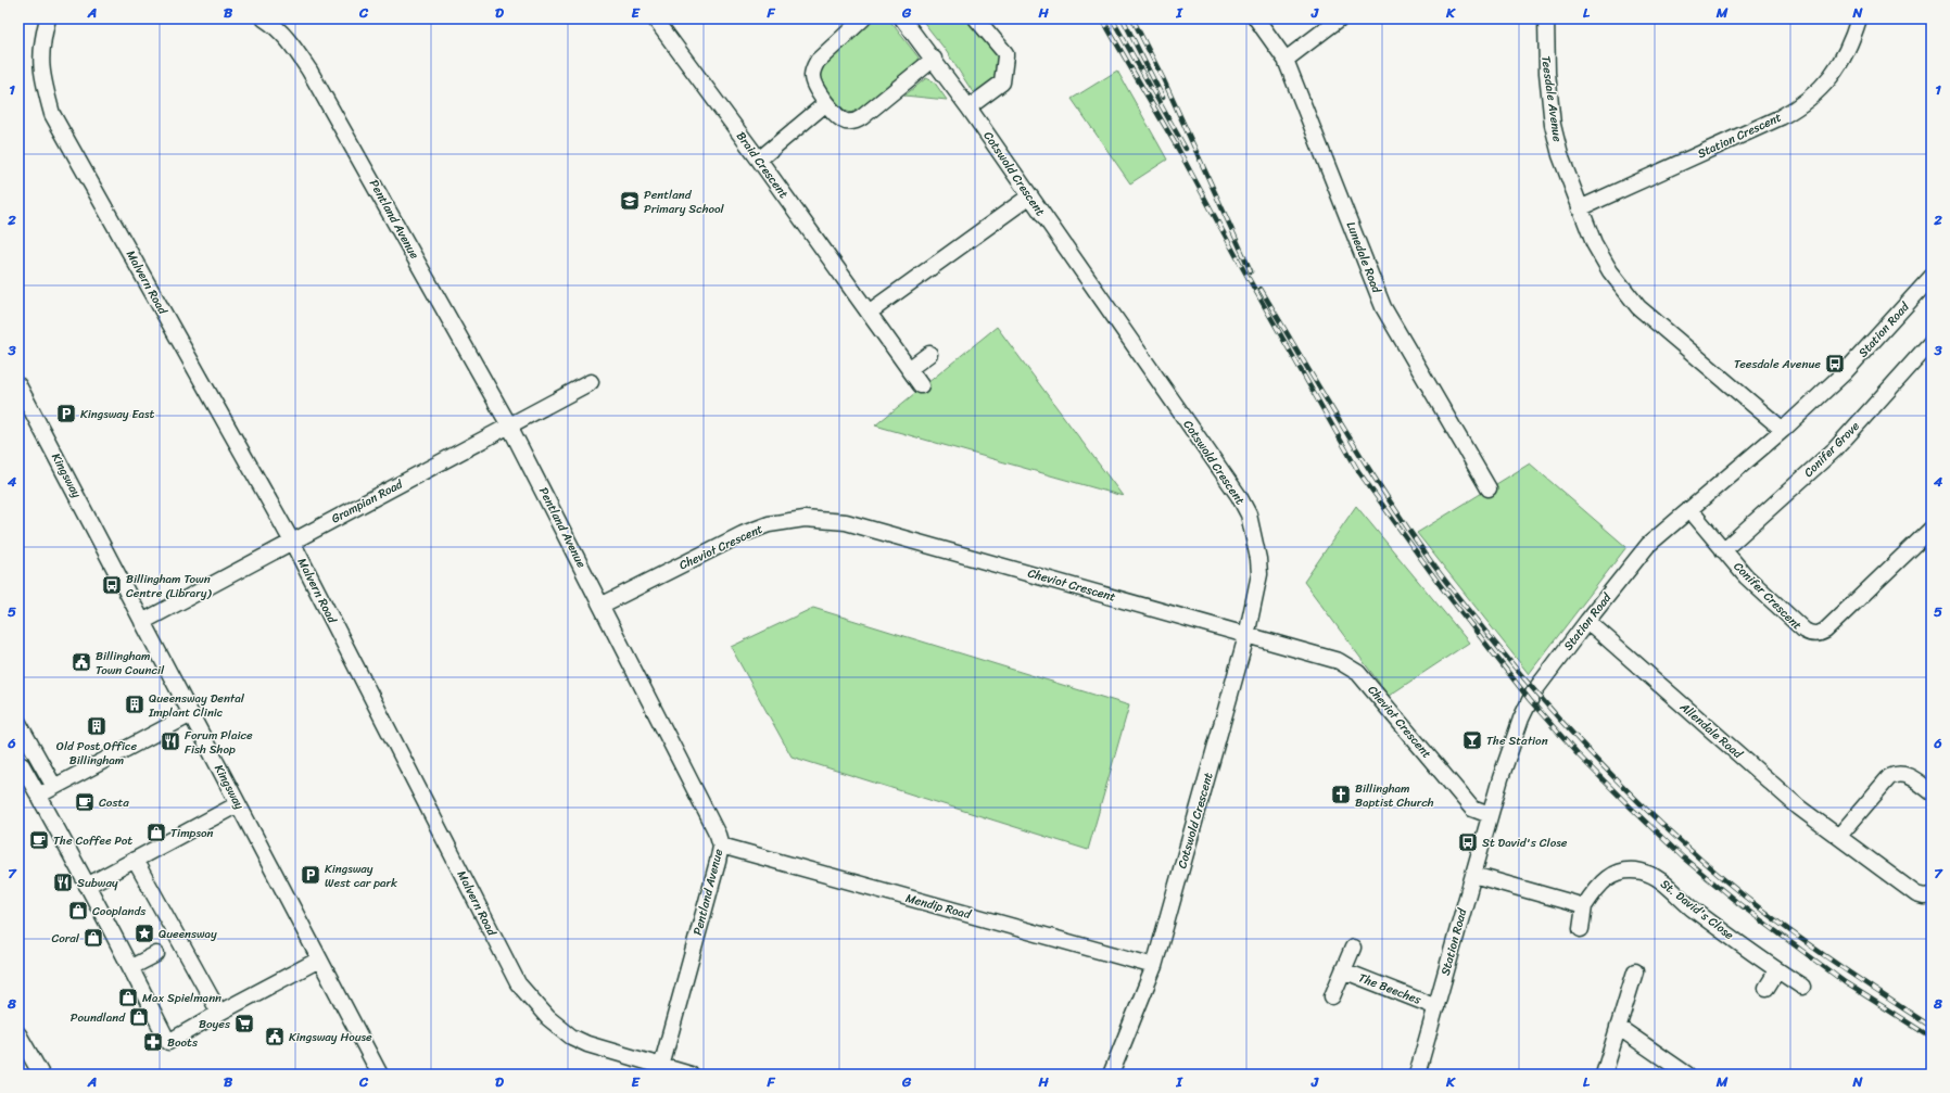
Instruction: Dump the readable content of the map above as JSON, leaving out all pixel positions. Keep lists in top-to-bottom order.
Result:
{
  "streets": {
    "street": [
      "Teesdale Avenue",
      "Station Crescent",
      "Braid Crescent",
      "Cotswold Crescent",
      "Pentland Avenue",
      "Lunedale Road",
      "Malvern Road",
      "Station Road",
      "Conifer Grove",
      "Kingsway",
      "Grampian Road",
      "Cheviot Crescent",
      "Conifer Crescent",
      "Allendale Road",
      "Mendip Road",
      "St. David's Close",
      "The Beeches"
    ]
  },
  "crossings": [
    ["Teesdale Avenue", "Station Crescent"],
    ["Teesdale Avenue", "Station Road"],
    ["Cotswold Crescent", "Cheviot Crescent"],
    ["Cotswold Crescent", "Mendip Road"],
    ["Pentland Avenue", "Malvern Road"],
    ["Pentland Avenue", "Grampian Road"],
    ["Pentland Avenue", "Cheviot Crescent"],
    ["Pentland Avenue", "Mendip Road"],
    ["Malvern Road", "Grampian Road"],
    ["Station Road", "Cheviot Crescent"],
    ["Station Road", "Conifer Crescent"],
    ["Station Road", "Allendale Road"],
    ["Station Road", "The Beeches"],
    ["Conifer Grove", "Conifer Crescent"],
    ["Kingsway", "Grampian Road"]
  ],
  "places": {
    "school or university": ["Pentland Primary School"],
    "bus stop": ["Teesdale Avenue", "Billingham Town Centre (Library)", "St David's Close"],
    "parking": ["Kingsway East", "Kingsway West car park"],
    "public building": ["Billingham Town Council", "Kingsway House"],
    "building": ["Queensway Dental Implant Clinic", "Old Post Office Billingham"],
    "bar": ["The Station"],
    "restaurant": ["Forum Plaice Fish Shop", "Subway"],
    "church": ["Billingham Baptist Church"],
    "cafe": ["Costa", "The Coffee Pot"],
    "shop": [
      "Timpson",
      "Cooplands",
      "Coral",
      "Max Spielmann",
      "Poundland"
    ],
    "place": ["Queensway"],
    "supermarket": ["Boyes"],
    "pharmacy": ["Boots"]
  },
  "grid": {
    "columns": [
      "A",
      "B",
      "C",
      "D",
      "E",
      "F",
      "G",
      "H",
      "I",
      "J",
      "K",
      "L",
      "M",
      "N"
    ],
    "rows": [
      "1",
      "2",
      "3",
      "4",
      "5",
      "6",
      "7",
      "8"
    ]
  }
}
